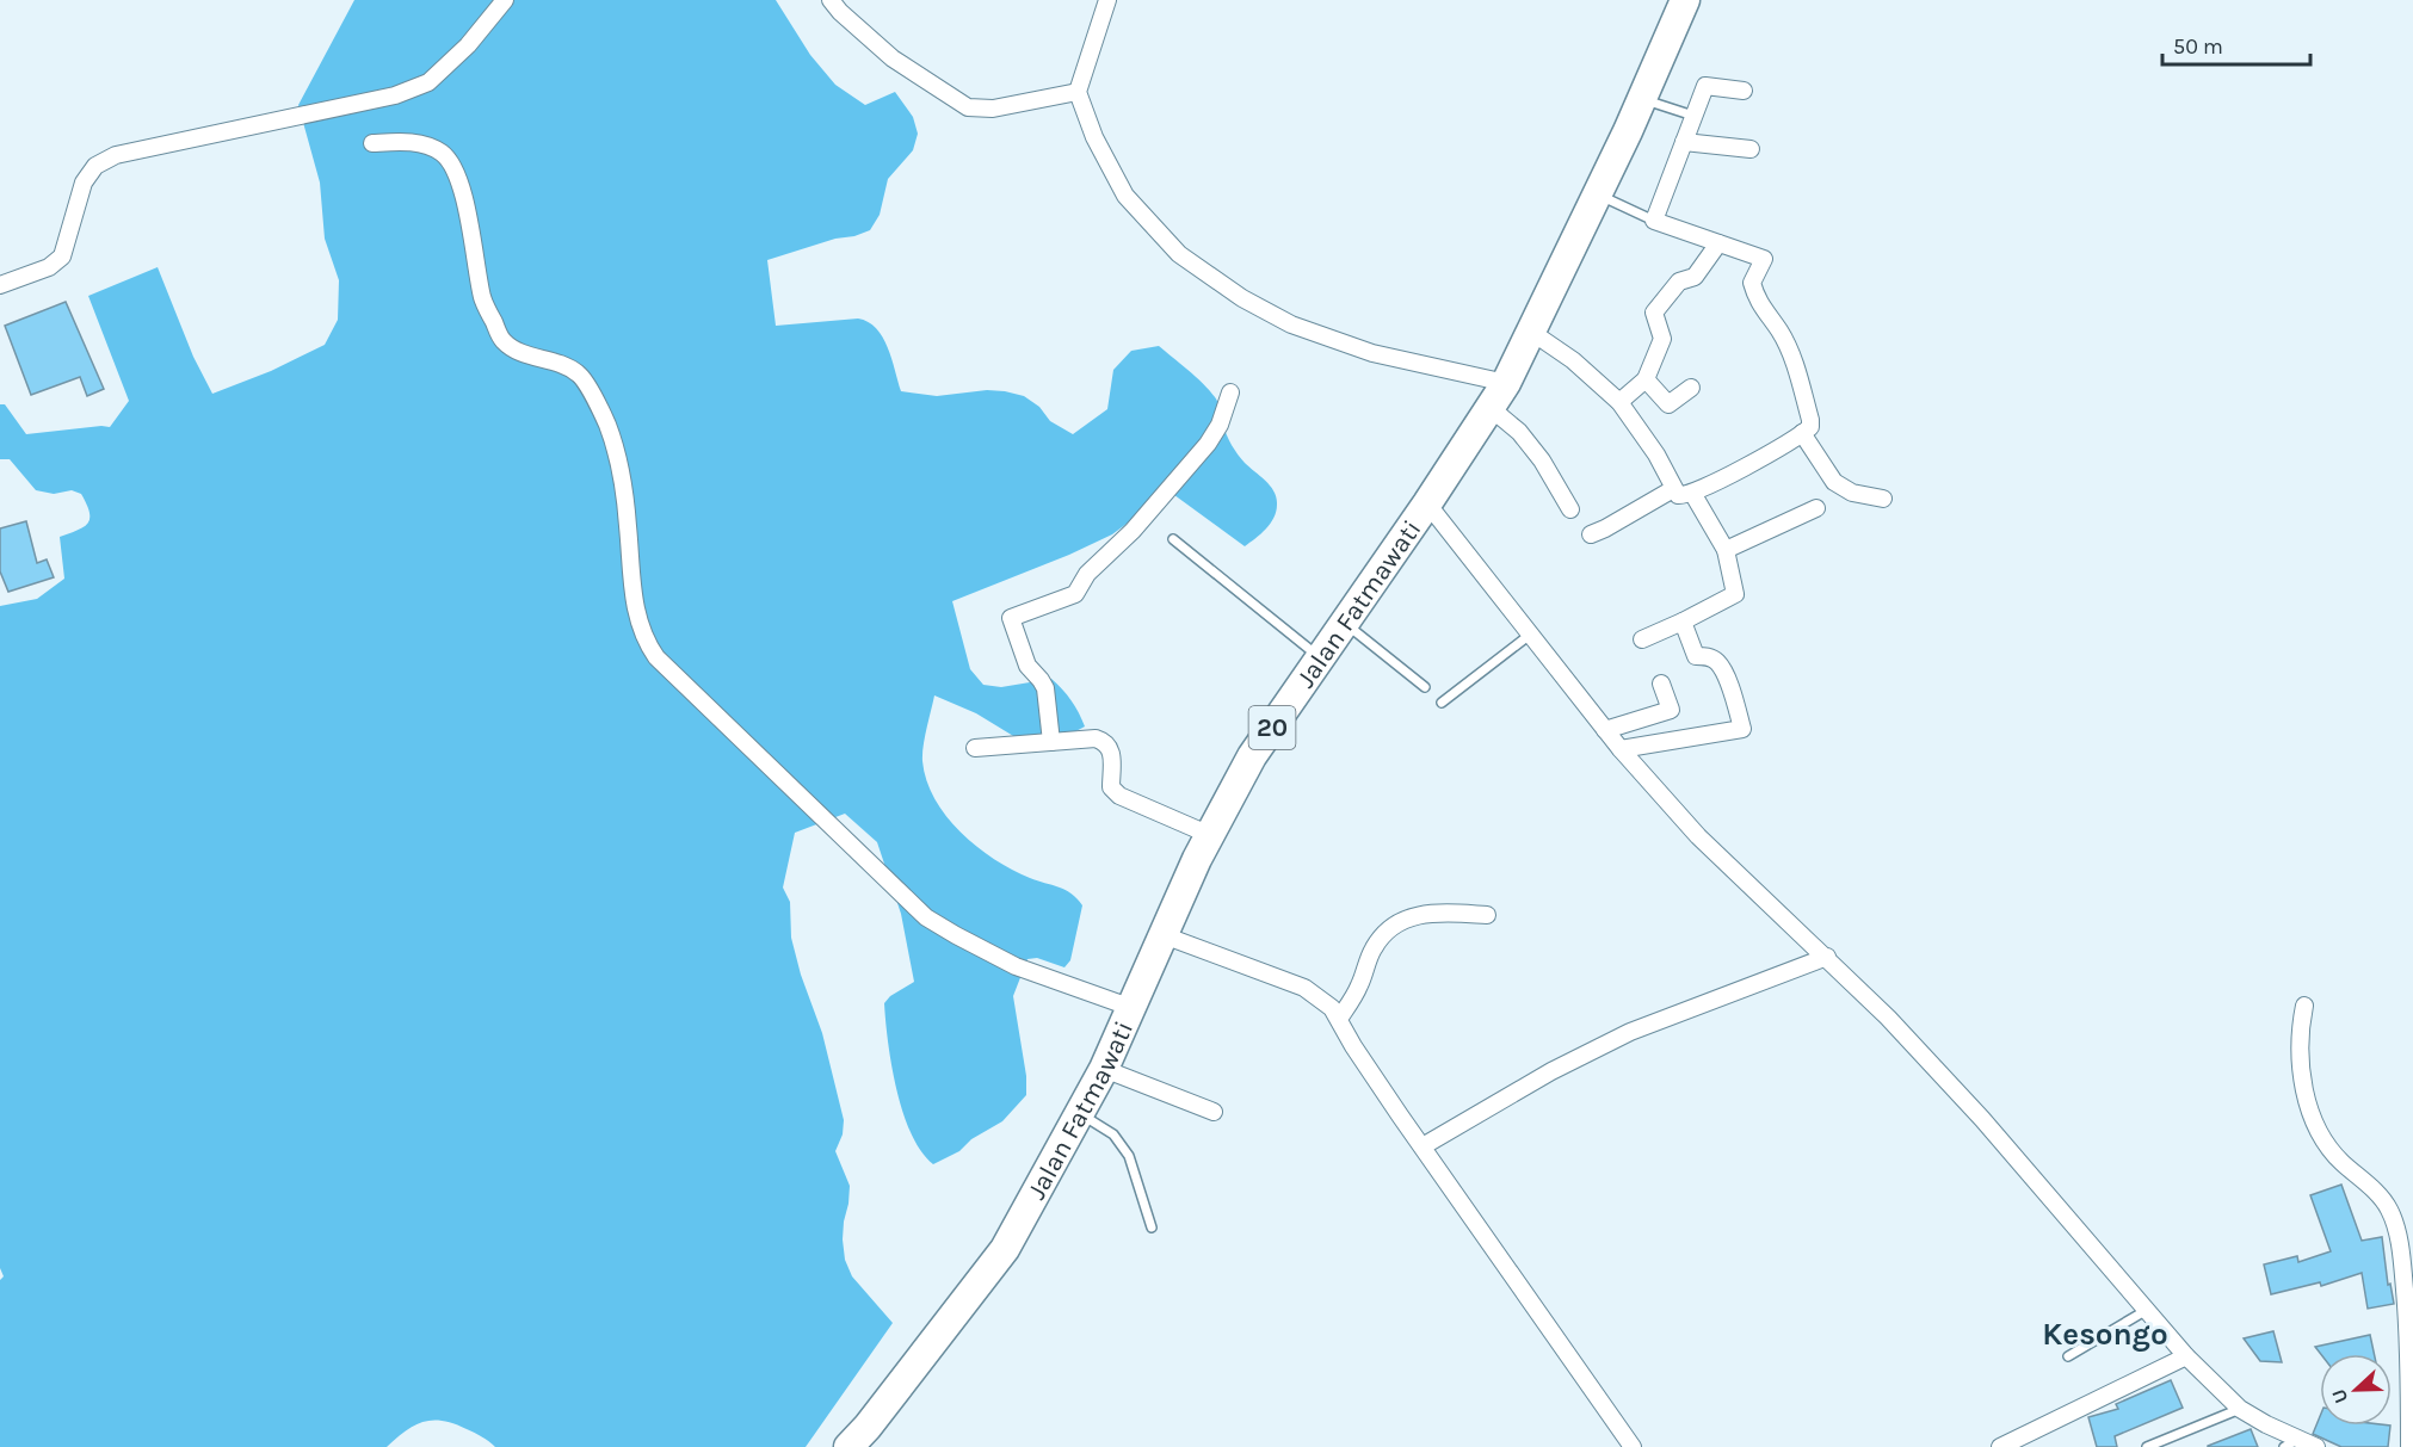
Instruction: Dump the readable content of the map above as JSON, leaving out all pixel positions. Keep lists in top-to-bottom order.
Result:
{
  "streets": {
    "highway": ["Jalan Fatmawati", "20"]
  },
  "districts": ["Kesongo"],
  "scale_bar": "50 m",
  "north": "left"
}
